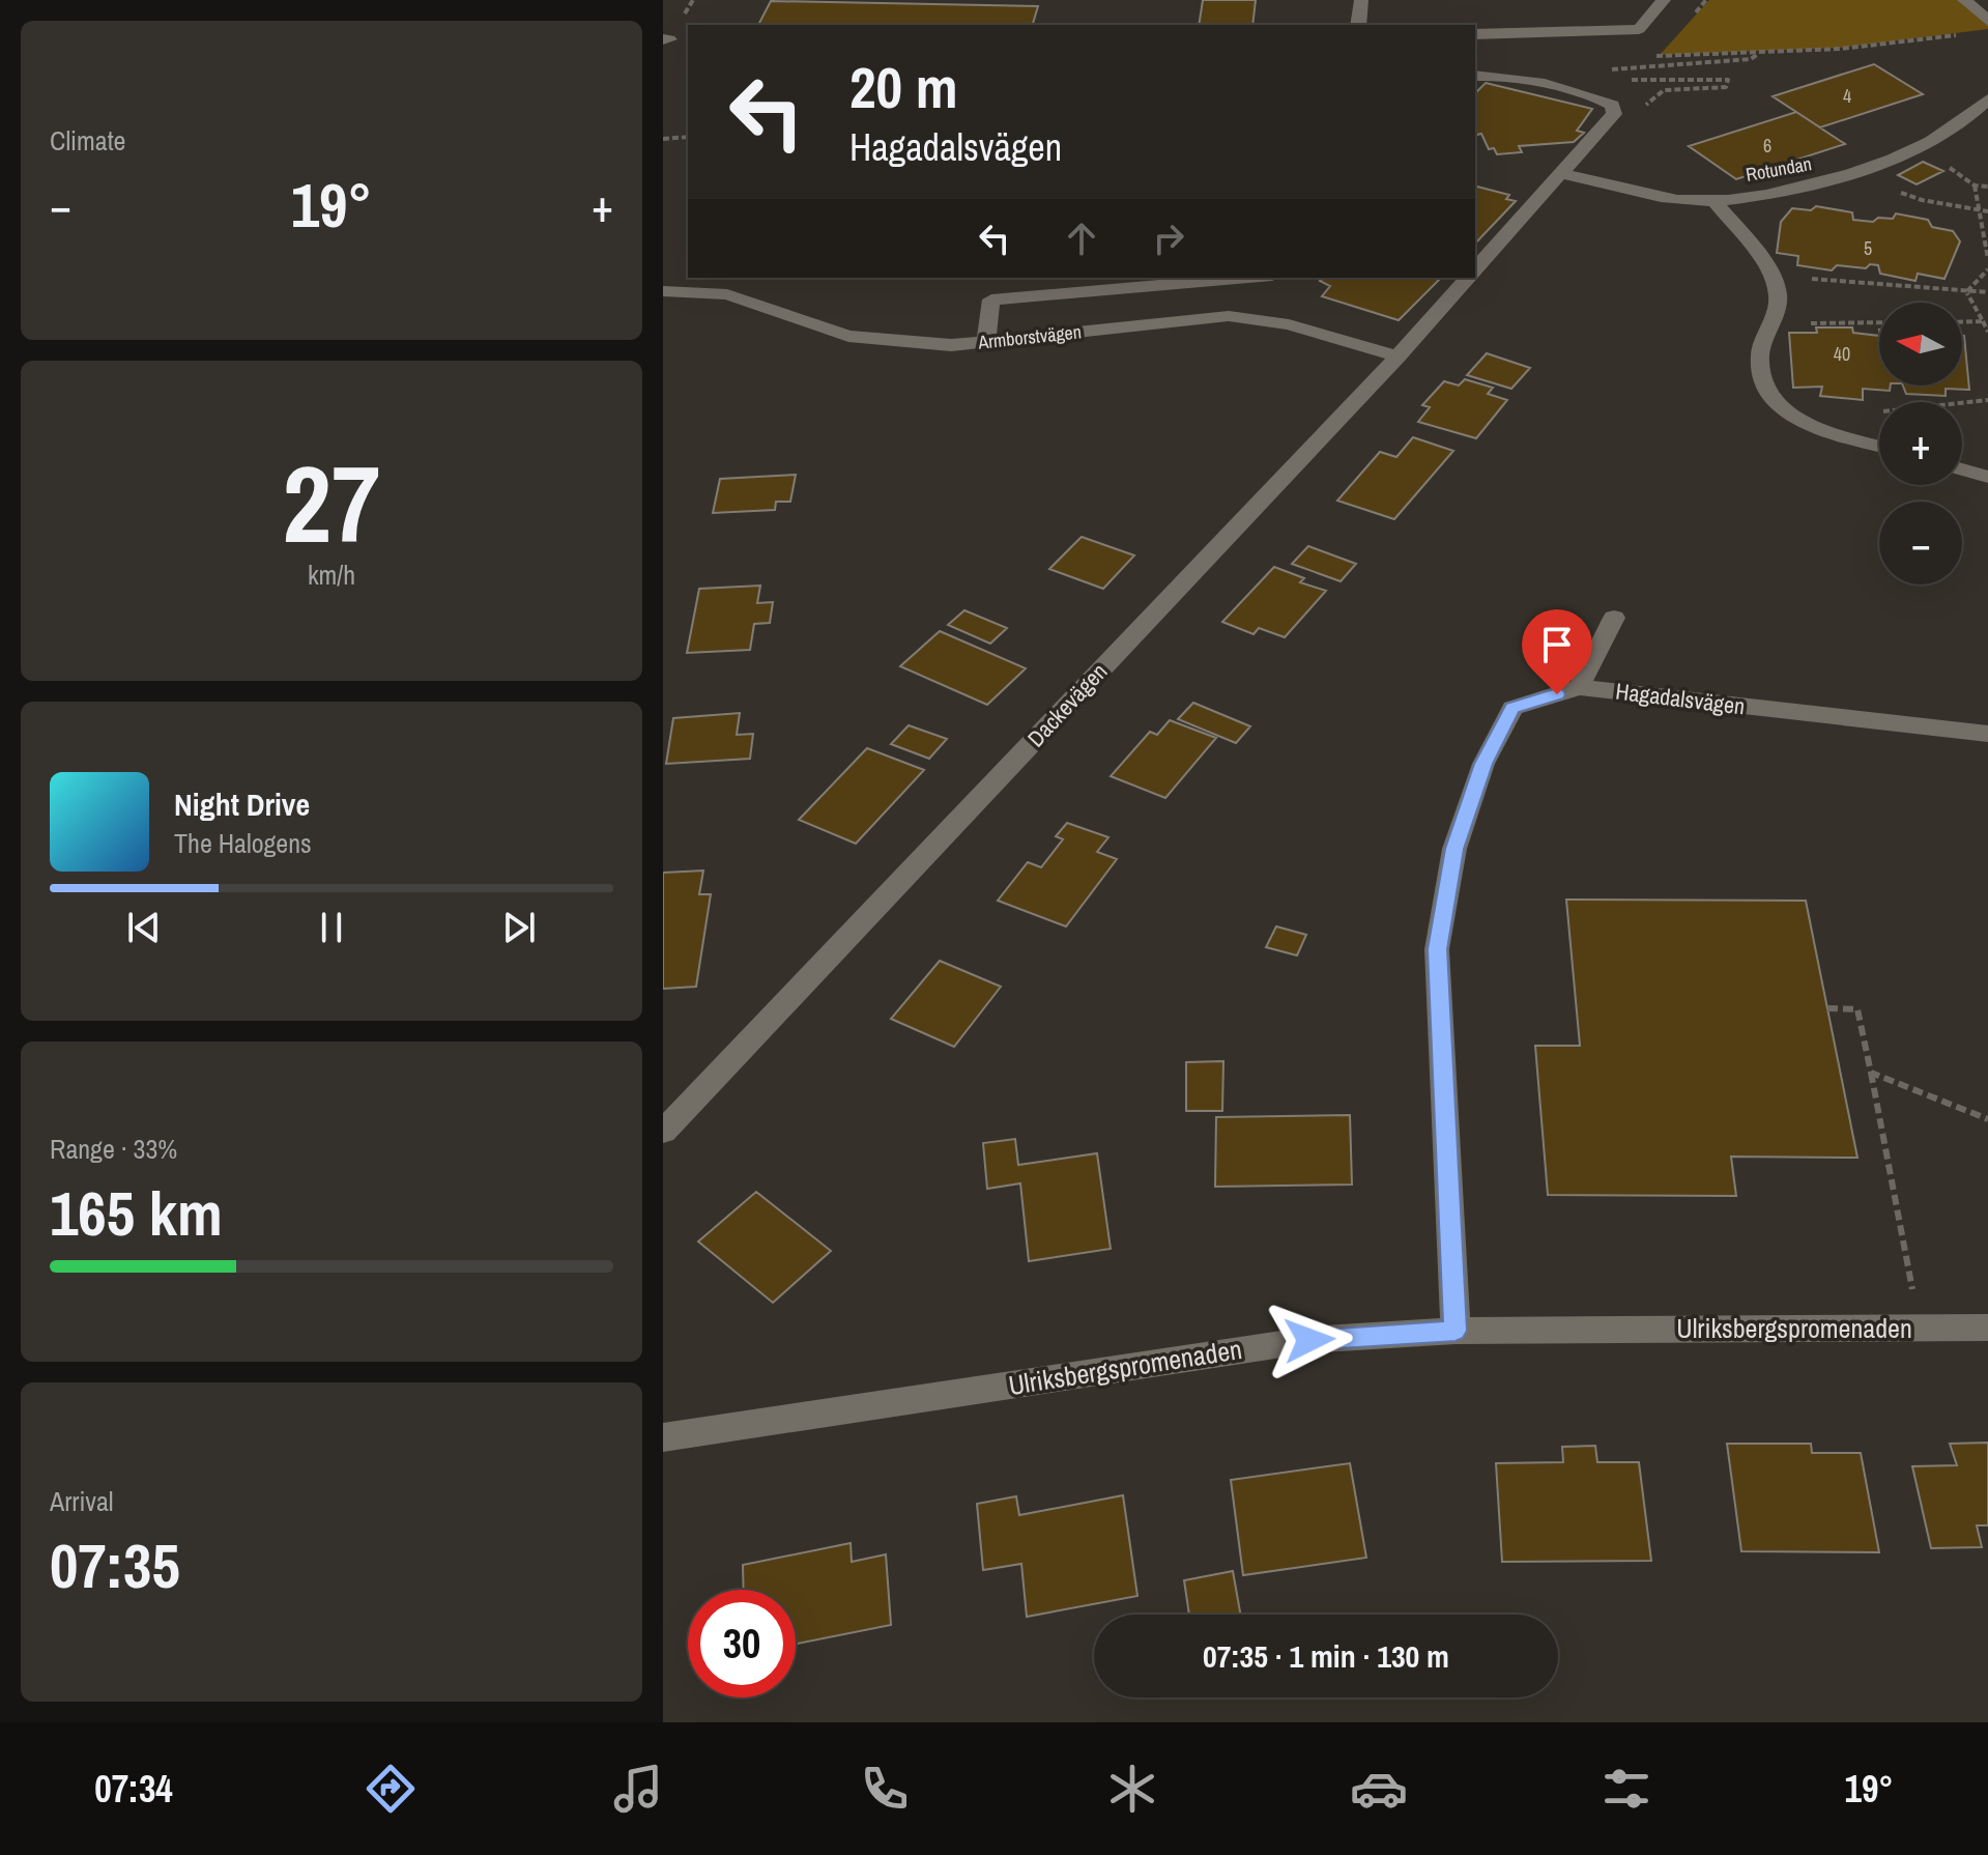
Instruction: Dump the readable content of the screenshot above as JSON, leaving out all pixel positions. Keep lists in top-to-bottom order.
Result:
{
  "streets": {
    "street": [
      "Rotundan",
      "Armborstvägen",
      "Hagadalsvägen",
      "Dackevägen",
      "Ulriksbergspromenaden"
    ]
  },
  "crossings": [
    ["Rotundan", "Dackevägen"],
    ["Armborstvägen", "Dackevägen"],
    ["Hagadalsvägen", "Ulriksbergspromenaden"]
  ],
  "house_numbers": [
    "4",
    "6",
    "5",
    "40"
  ],
  "north": "left",
  "page": {
    "tile": [
      "Climate",
      ["27", "km/h"],
      ["Range · 33%", "165 km"],
      ["Arrival", "07:35"]
    ],
    "turn": ["20 m", "Hagadalsvägen"],
    "heat": ["−", "19°", "+"],
    "map_buttons": ["+", "−"],
    "song": ["Night Drive", "The Halogens"],
    "limit": "30",
    "trip": "07:35 · 1 min · 130 m",
    "tabs": ["07:34", "19°"]
  }
}
